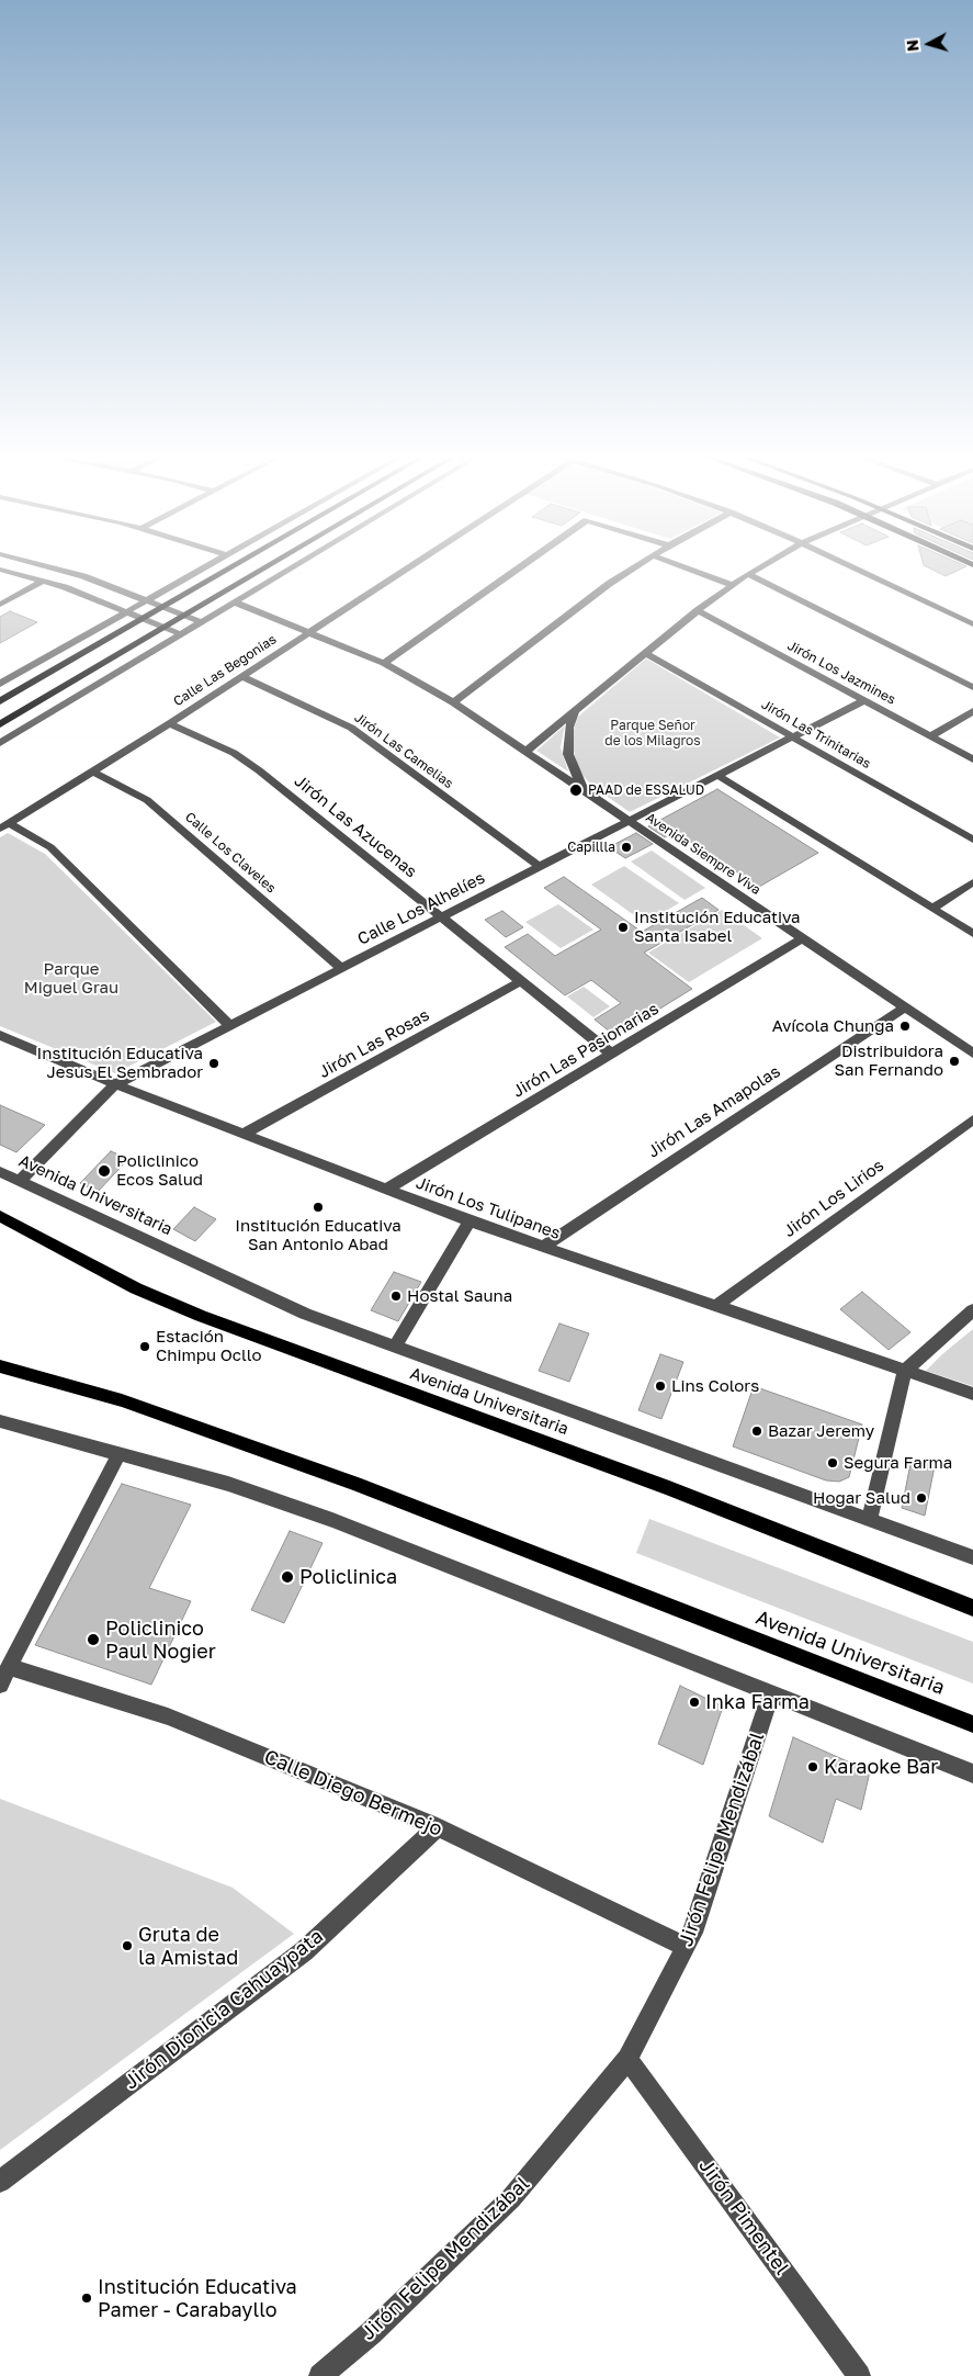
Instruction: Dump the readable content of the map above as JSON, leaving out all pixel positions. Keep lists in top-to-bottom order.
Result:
{
  "streets": {
    "main road": ["Avenida Universitaria"],
    "street": [
      "Calle Las Begonias",
      "Jirón Los Jazmines",
      "Jirón Las Trinitarias",
      "Jirón Las Camelias",
      "Jirón Las Azucenas",
      "Calle Los Claveles",
      "Avenida Siempre Viva",
      "Calle Los Alhelíes",
      "Jirón Las Rosas",
      "Jirón Las Pasionarias",
      "Jirón Las Amapolas",
      "Jirón Los Lirios",
      "Jirón Los Tulipanes",
      "Calle Diego Bermejo",
      "Jirón Felipe Mendizábal",
      "Jirón Dionicia Cahuaypata",
      "Jirón Pimentel"
    ]
  },
  "crossings": [
    ["Calle Las Begonias", "Jirón Las Camelias"],
    ["Calle Las Begonias", "Jirón Las Azucenas"],
    ["Calle Las Begonias", "Calle Los Claveles"],
    ["Calle Las Begonias", "Avenida Siempre Viva"],
    ["Jirón Los Jazmines", "Calle Los Alhelíes"],
    ["Jirón Las Trinitarias", "Calle Los Alhelíes"],
    ["Jirón Las Camelias", "Calle Los Alhelíes"],
    ["Jirón Las Azucenas", "Calle Los Alhelíes"],
    ["Jirón Las Azucenas", "Jirón Las Rosas"],
    ["Jirón Las Azucenas", "Jirón Las Pasionarias"],
    ["Calle Los Claveles", "Calle Los Alhelíes"],
    ["Avenida Siempre Viva", "Calle Los Alhelíes"],
    ["Avenida Siempre Viva", "Jirón Las Pasionarias"],
    ["Avenida Siempre Viva", "Jirón Las Amapolas"],
    ["Calle Los Alhelíes", "Avenida Universitaria"],
    ["Calle Los Alhelíes", "Jirón Los Tulipanes"],
    ["Jirón Las Rosas", "Jirón Los Tulipanes"],
    ["Jirón Las Pasionarias", "Jirón Los Tulipanes"],
    ["Jirón Las Amapolas", "Jirón Los Tulipanes"],
    ["Jirón Los Lirios", "Jirón Los Tulipanes"],
    ["Calle Diego Bermejo", "Jirón Felipe Mendizábal"],
    ["Calle Diego Bermejo", "Jirón Dionicia Cahuaypata"],
    ["Jirón Felipe Mendizábal", "Jirón Pimentel"]
  ],
  "parks": ["Parque Señor de los Milagros", "Parque Miguel Grau"],
  "places": [
    "PAAD de ESSALUD",
    "Capillla",
    "Institución Educativa Santa Isabel",
    "Avícola Chunga",
    "Distribuidora San Fernando",
    "Institución Educativa Jesus El Sembrador",
    "Policlinico Ecos Salud",
    "Institución Educativa San Antonio Abad",
    "Hostal Sauna",
    "Estación Chimpu Ocllo",
    "Lins Colors",
    "Bazar Jeremy",
    "Segura Farma",
    "Hogar Salud",
    "Policlinica",
    "Policlinico Paul Nogier",
    "Inka Farma",
    "Karaoke Bar",
    "Gruta de la Amistad",
    "Institución Educativa Pamer - Carabayllo"
  ],
  "north": "left"
}
